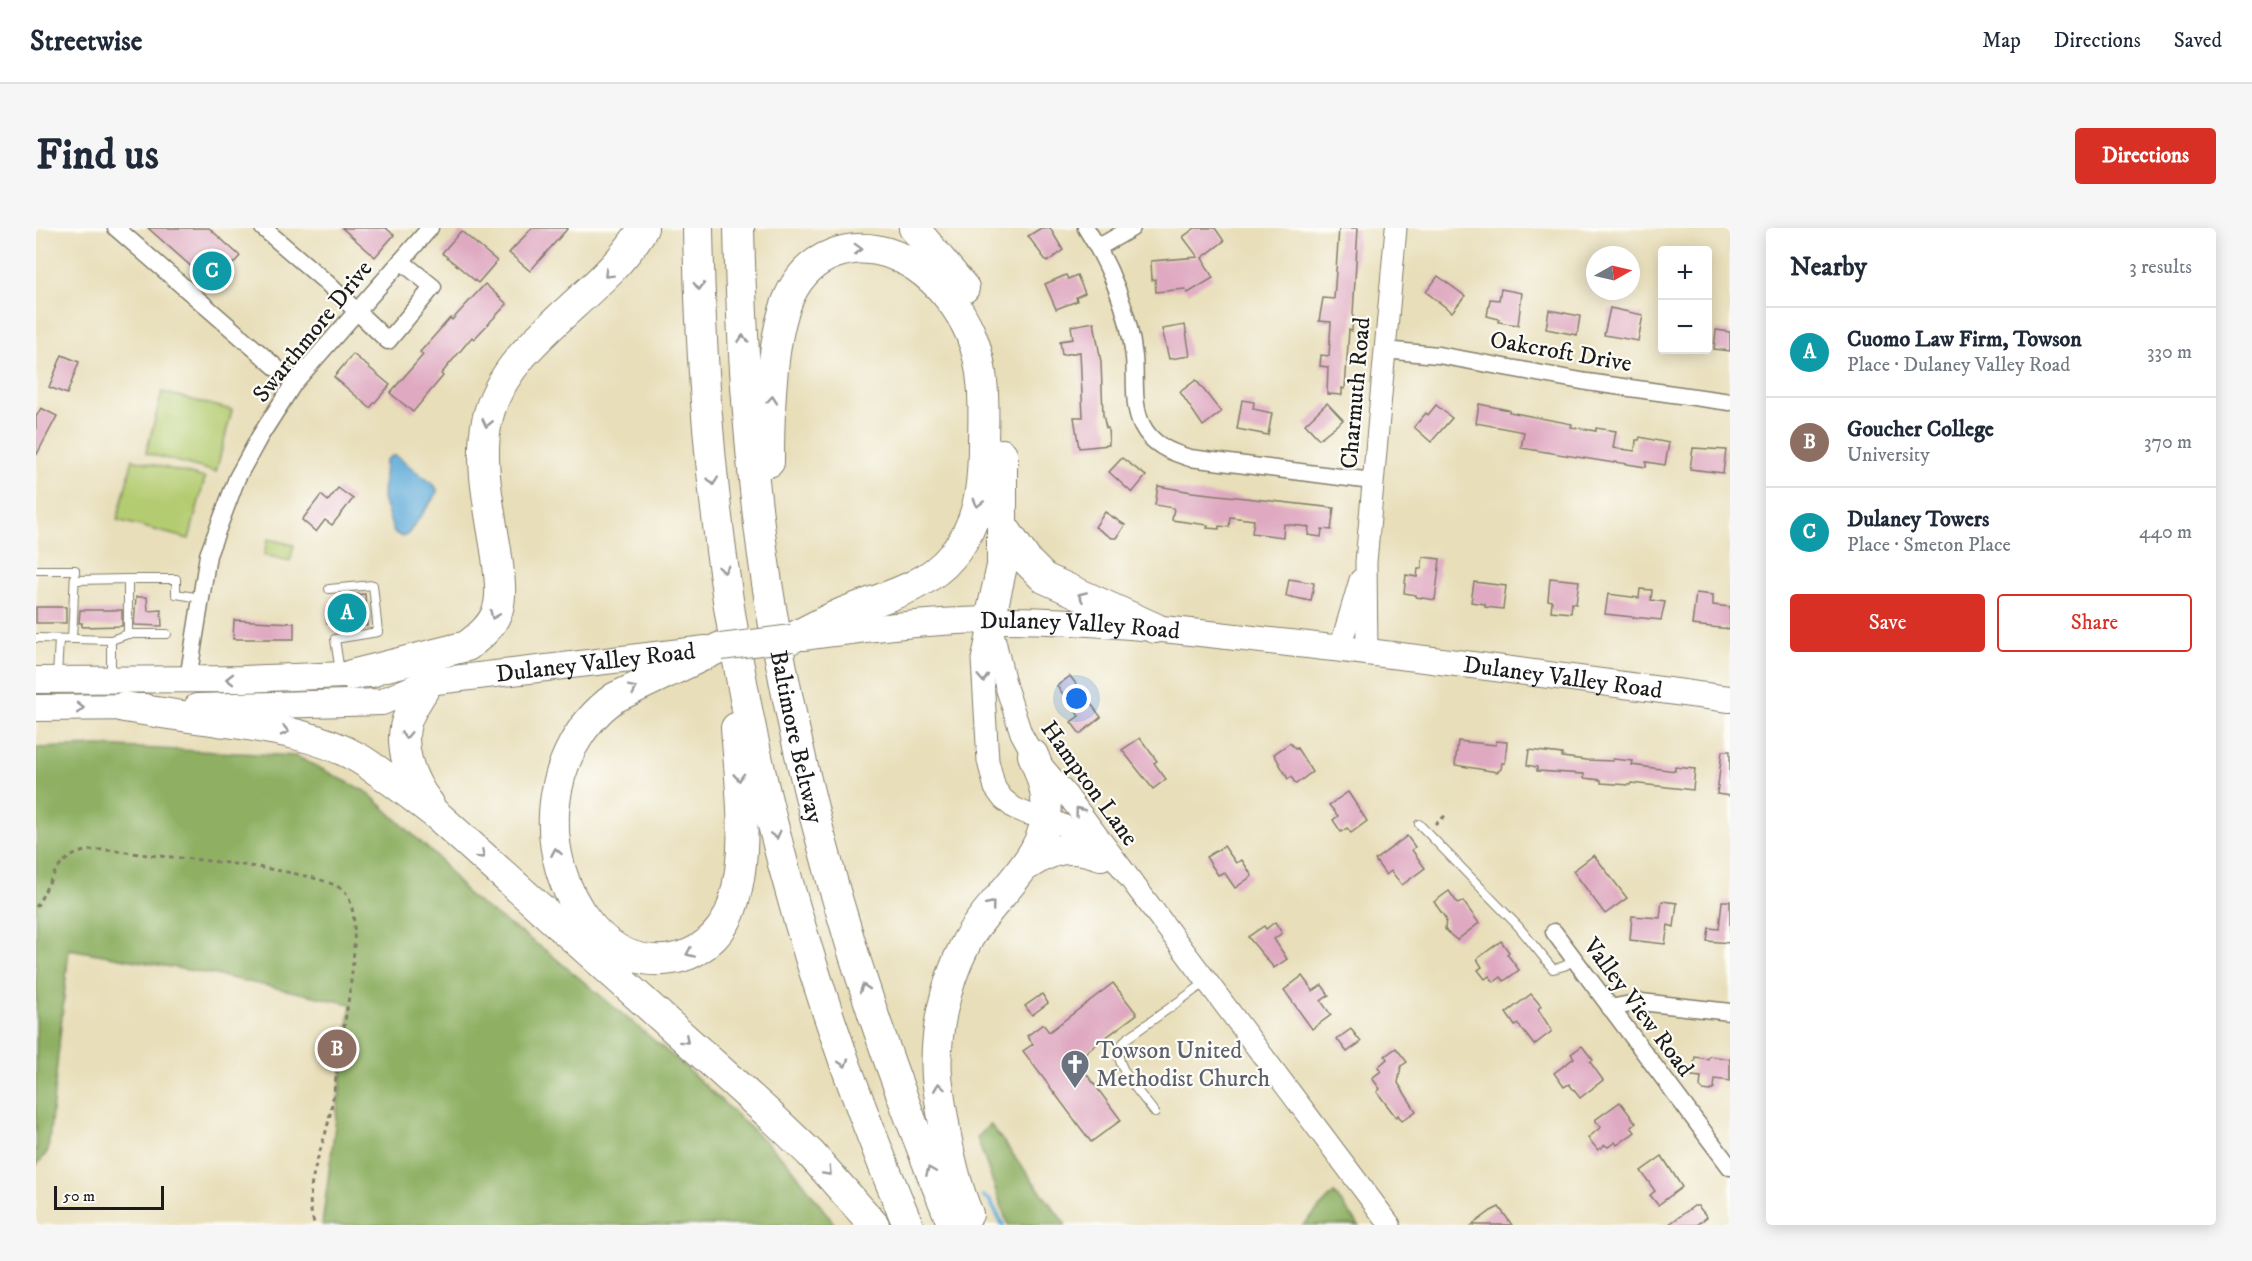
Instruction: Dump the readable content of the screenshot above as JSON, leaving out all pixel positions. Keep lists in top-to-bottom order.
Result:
{
  "streets": {
    "highway": ["Baltimore Beltway"],
    "main road": ["Dulaney Valley Road"],
    "street": [
      "Swarthmore Drive",
      "Oakcroft Drive",
      "Charmuth Road",
      "Hampton Lane",
      "Valley View Road"
    ]
  },
  "crossings": [
    ["Swarthmore Drive", "Dulaney Valley Road"],
    ["Oakcroft Drive", "Charmuth Road"],
    ["Charmuth Road", "Dulaney Valley Road"],
    ["Dulaney Valley Road", "Hampton Lane"]
  ],
  "places": {
    "church": ["Towson United Methodist Church"]
  },
  "scale_bar": "50 m",
  "north": "right",
  "page": {
    "header": "Streetwise",
    "nav": ["Map", "Directions", "Saved"],
    "buttons": [
      "Directions",
      ["Save", "Share"]
    ],
    "title": "Find us",
    "heading": ["Nearby", "3 results"],
    "map_buttons": ["+", "−"],
    "pins": ["C", "A", "B"],
    "list": [
      {
        "mark": "A",
        "name": "Cuomo Law Firm, Towson",
        "note": "Place · Dulaney Valley Road",
        "value": "330 m"
      },
      {
        "mark": "B",
        "name": "Goucher College",
        "note": "University",
        "value": "370 m"
      },
      {
        "mark": "C",
        "name": "Dulaney Towers",
        "note": "Place · Smeton Place",
        "value": "440 m"
      }
    ],
    "scale": "50 m"
  }
}
